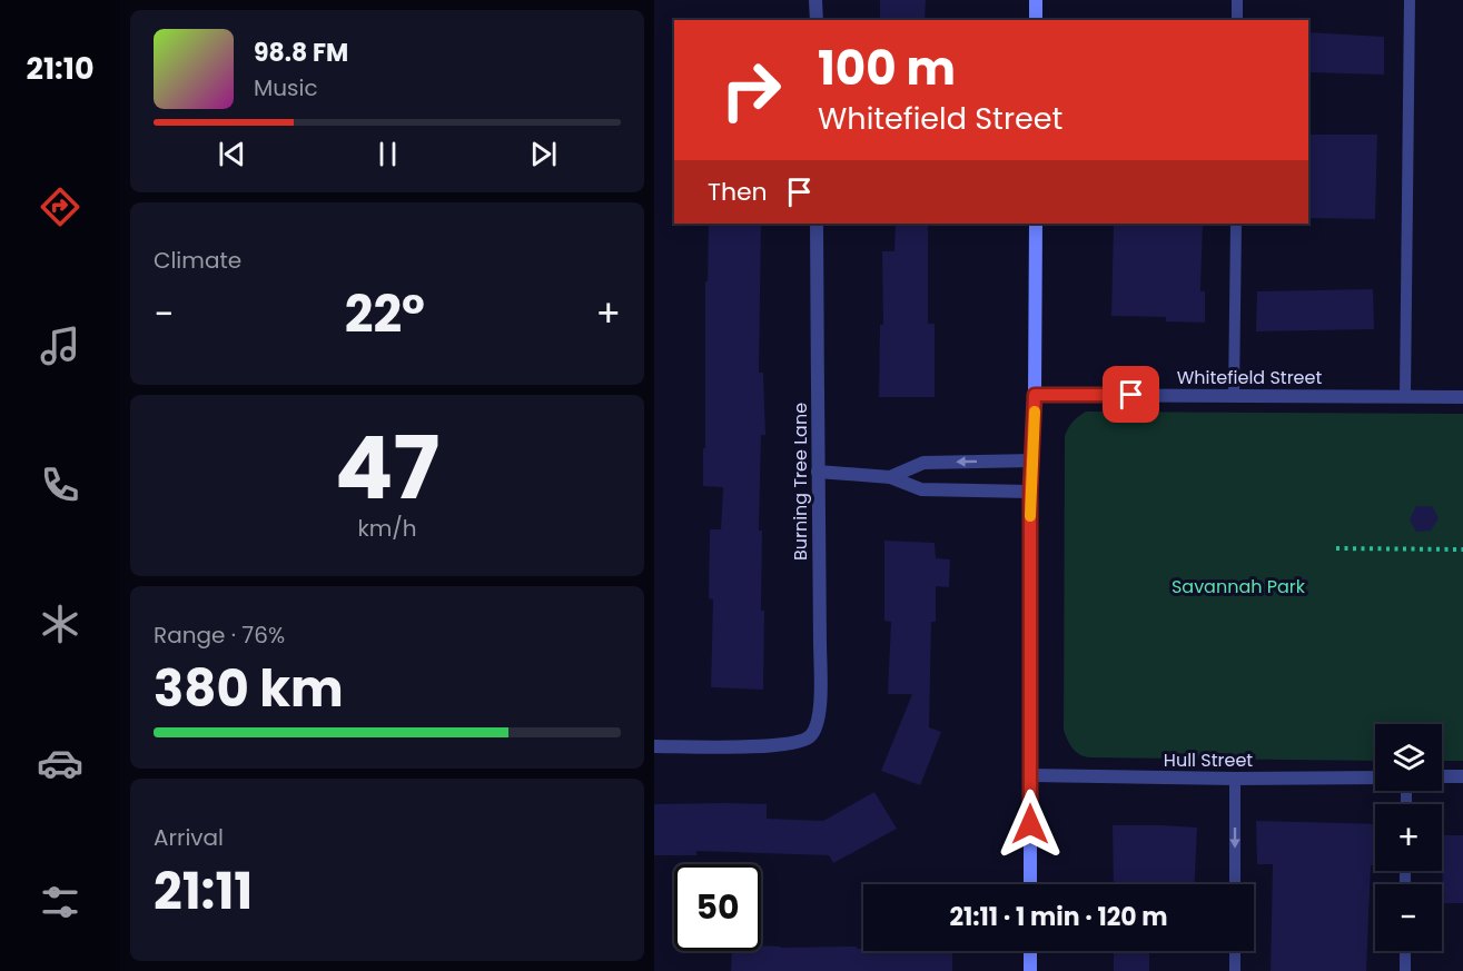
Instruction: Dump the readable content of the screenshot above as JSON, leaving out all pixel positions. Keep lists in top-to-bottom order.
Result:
{
  "streets": {
    "street": ["Whitefield Street", "Burning Tree Lane", "Hull Street"]
  },
  "parks": ["Savannah Park"],
  "page": {
    "tabs": "21:10",
    "turn": ["100 m", "Whitefield Street"],
    "song": ["98.8 FM", "Music"],
    "then": "Then",
    "tile": [
      "Climate",
      ["47", "km/h"],
      ["Range · 76%", "380 km"],
      ["Arrival", "21:11"]
    ],
    "heat": ["−", "22°", "+"],
    "map_buttons": ["+", "−"],
    "limit": "50",
    "trip": "21:11 · 1 min · 120 m"
  }
}
